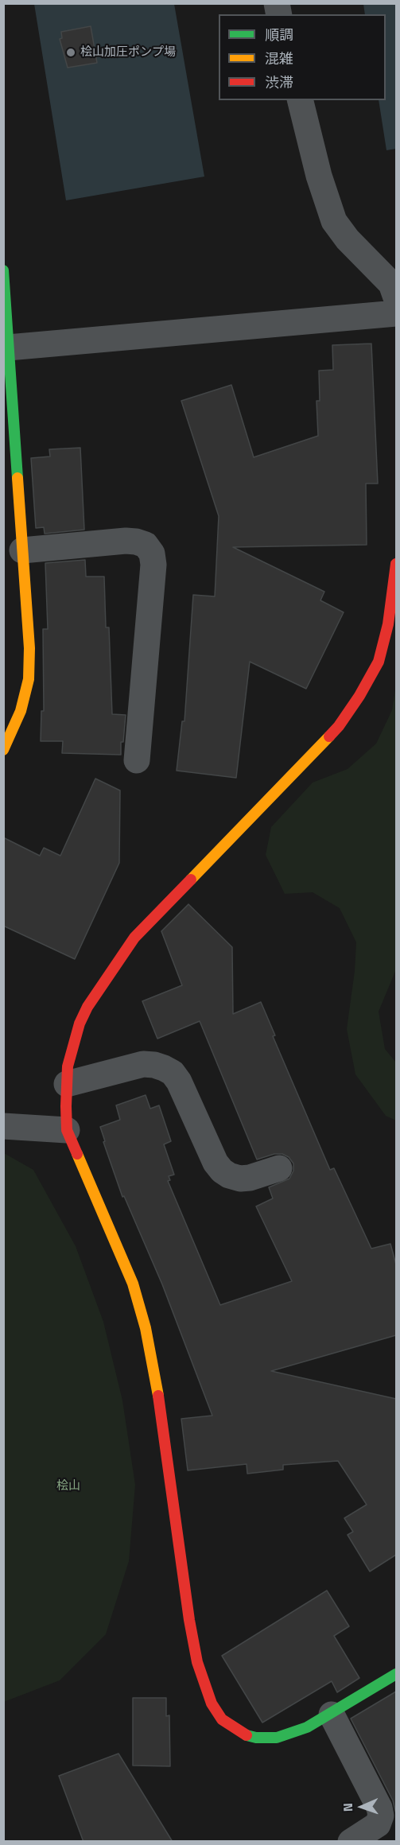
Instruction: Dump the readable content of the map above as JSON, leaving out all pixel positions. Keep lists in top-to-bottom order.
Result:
{
  "parks": ["桧山"],
  "places": ["桧山加圧ポンプ場"],
  "legend": ["順調", "混雑", "渋滞"],
  "north": "left"
}
